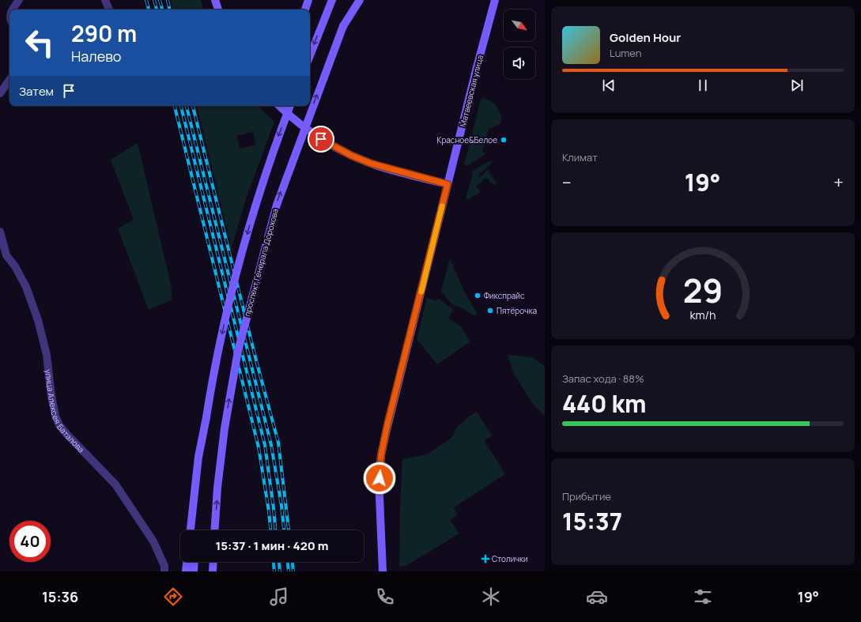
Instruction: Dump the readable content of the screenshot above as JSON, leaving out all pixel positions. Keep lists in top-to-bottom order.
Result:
{
  "streets": {
    "main road": ["Матвеевская улица", "проспект Генерала Дорохова"],
    "street": ["улица Алексея Баталова"]
  },
  "places": {
    "other": ["Красное&Белое", "Фикспрайс", "Пятёрочка"],
    "health": ["Столички"]
  },
  "north": "bottom right",
  "page": {
    "turn": ["290 m", "Налево"],
    "song": ["Golden Hour", "Lumen"],
    "then": "Затем",
    "tile": [
      "Климат",
      ["Запас хода · 88%", "440 km"],
      ["Прибытие", "15:37"]
    ],
    "heat": ["−", "19°", "+"],
    "limit": "40",
    "trip": "15:37 · 1 мин · 420 m",
    "tabs": ["15:36", "19°"],
    "gauge": ["29", "km/h"]
  }
}
